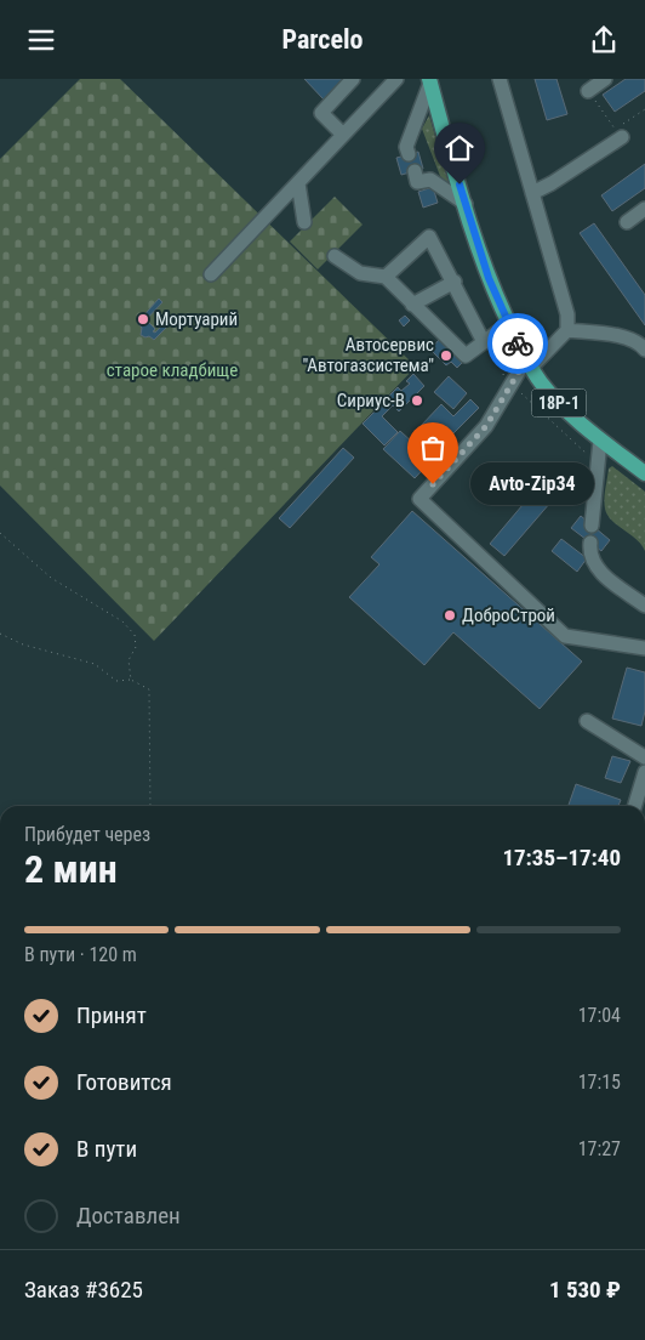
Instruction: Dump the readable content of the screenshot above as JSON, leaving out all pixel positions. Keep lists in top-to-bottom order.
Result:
{
  "streets": {
    "main road": ["18Р-1"]
  },
  "parks": ["старое кладбище"],
  "places": [
    "Мортуарий",
    "Автосервис \"Автогазсистема\"",
    "Сириус-В",
    "Avto-Zip34",
    "ДоброСтрой"
  ],
  "page": {
    "header": "Parcelo",
    "bubble": "Avto-Zip34",
    "heading": ["2 мин", "Прибудет через", "17:35–17:40"],
    "panel": ["Заказ #3625", "1 530 ₽"],
    "bar": "В пути · 120 m",
    "list": [
      ["Принят", "17:04"],
      ["Готовится", "17:15"],
      ["В пути", "17:27"],
      "Доставлен"
    ]
  }
}
